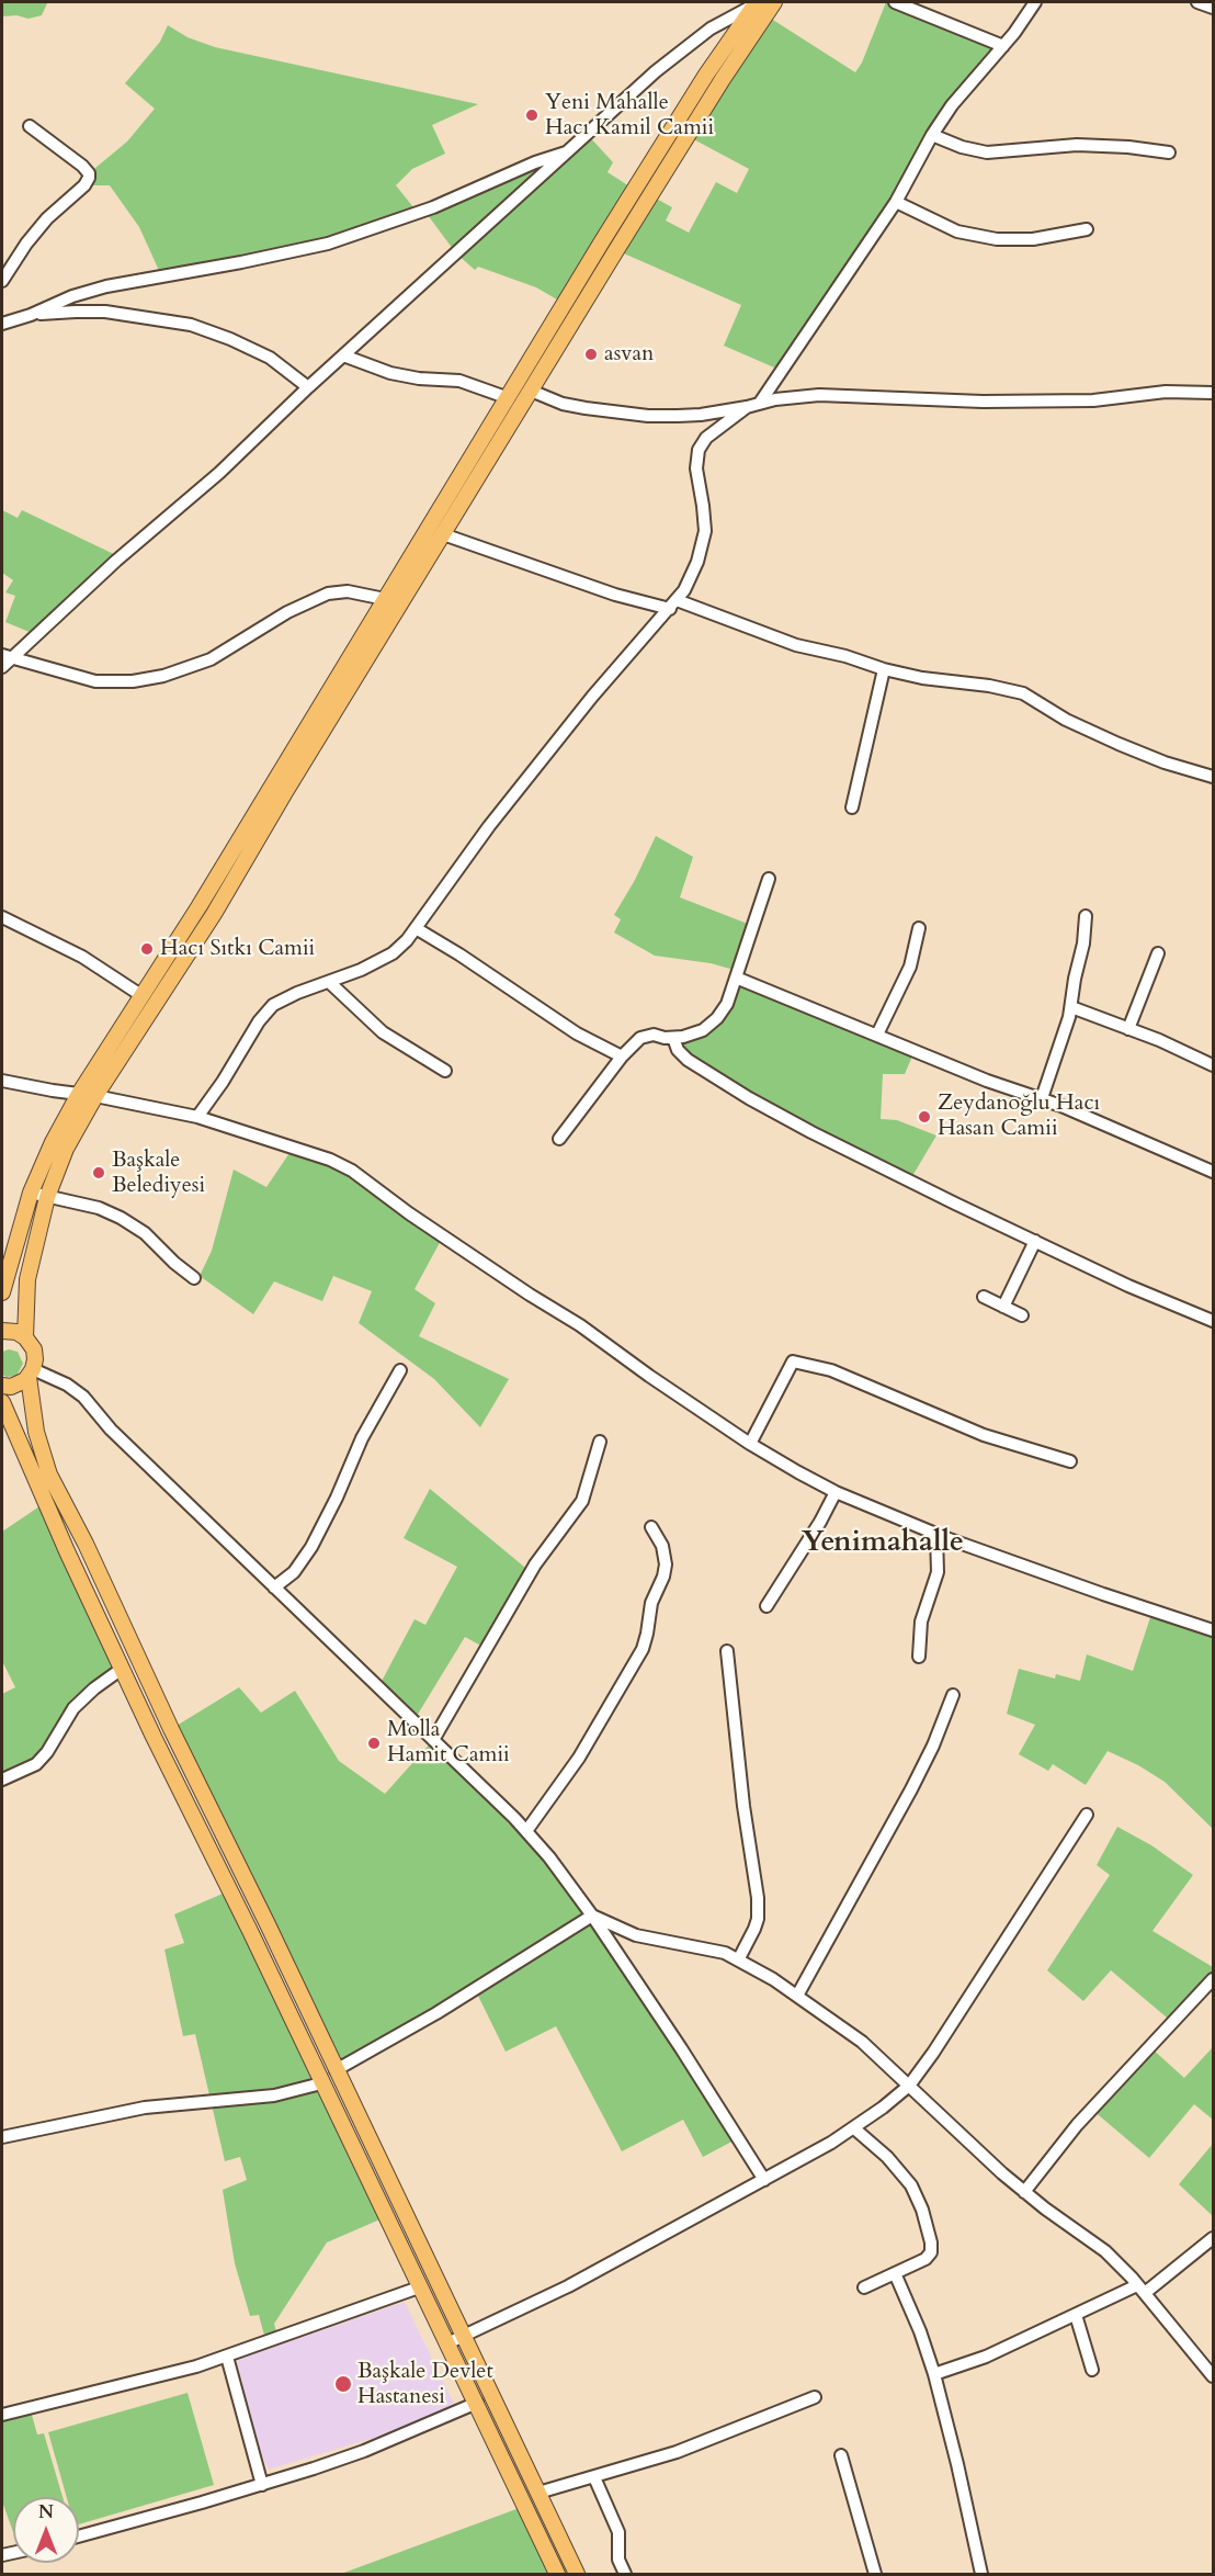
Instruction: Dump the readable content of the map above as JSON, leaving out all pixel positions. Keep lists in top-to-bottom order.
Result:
{
  "districts": ["Yenimahalle"],
  "places": [
    "Yeni Mahalle Hacı Kamil Camii",
    "asvan",
    "Hacı Sıtkı Camii",
    "Zeydanoğlu Hacı Hasan Camii",
    "Başkale Belediyesi",
    "Molla Hamit Camii",
    "Başkale Devlet Hastanesi"
  ],
  "north": "top"
}
